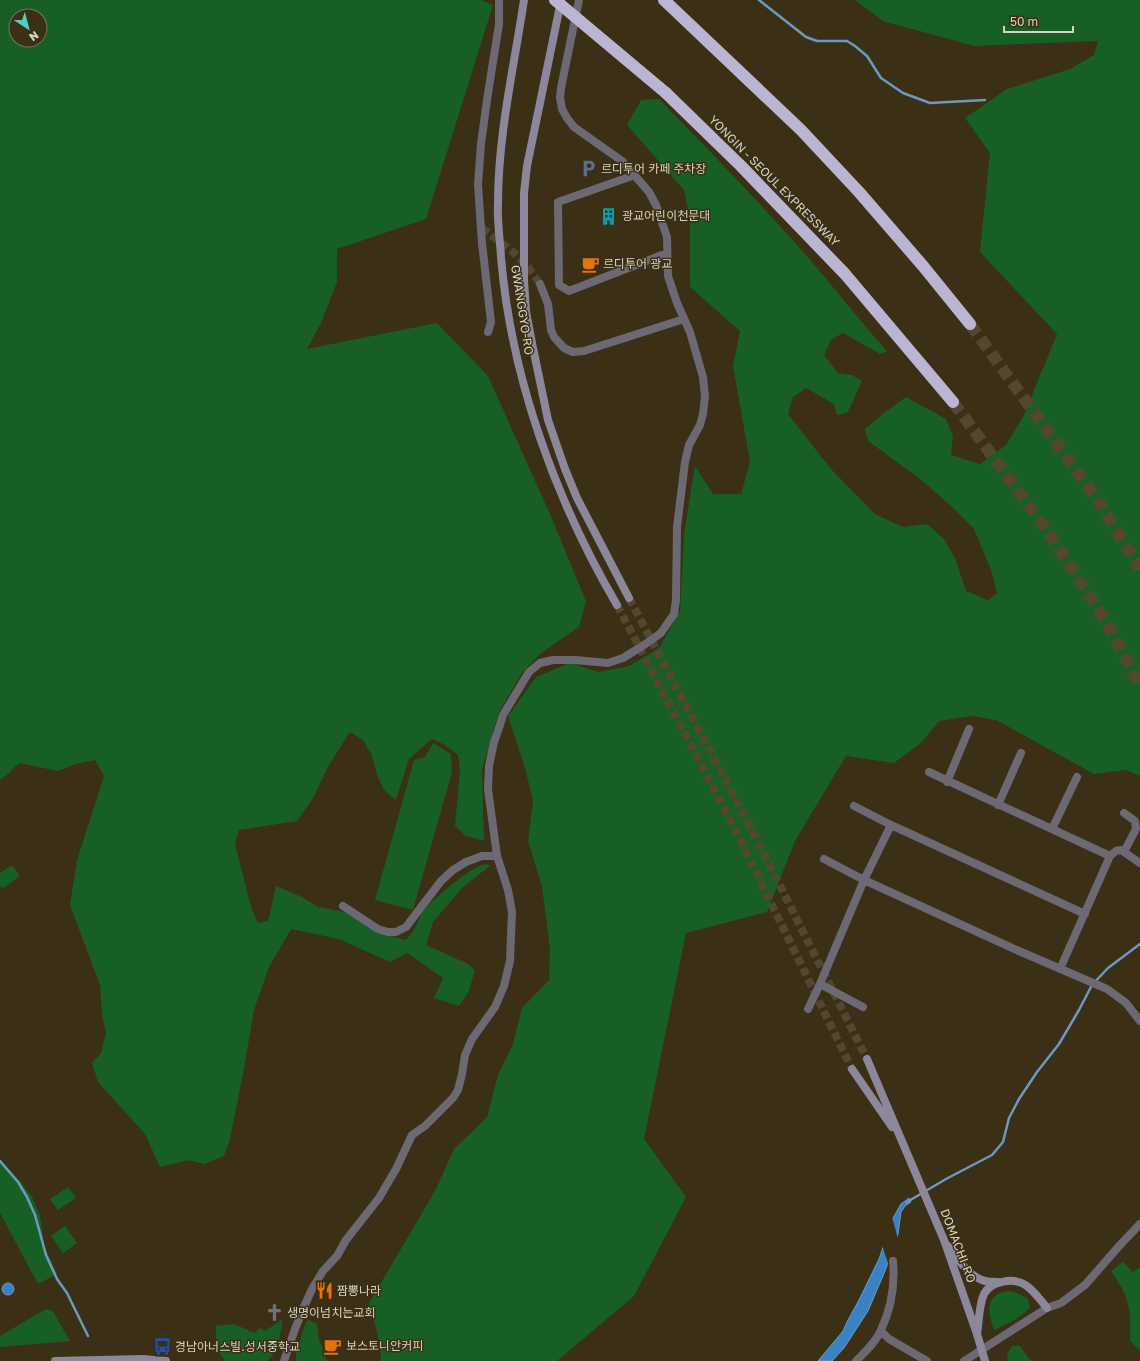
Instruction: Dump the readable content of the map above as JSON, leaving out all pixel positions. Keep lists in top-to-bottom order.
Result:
{
  "streets": {
    "highway": ["YONGIN - SEOUL EXPRESSWAY"],
    "main road": ["GWANGGYO-RO", "DOMACHI-RO"]
  },
  "places": {
    "parking": ["르디투어 카페 주차장"],
    "building": ["광교어린이천문대"],
    "cafe": ["르디투어 광교", "보스토니안커피"],
    "restaurant": ["짬뽕나라"],
    "church": ["생명이넘치는교회"],
    "bus stop": ["경남아너스빌.성서중학교"]
  },
  "scale_bar": "50 m",
  "north": "bottom right"
}
